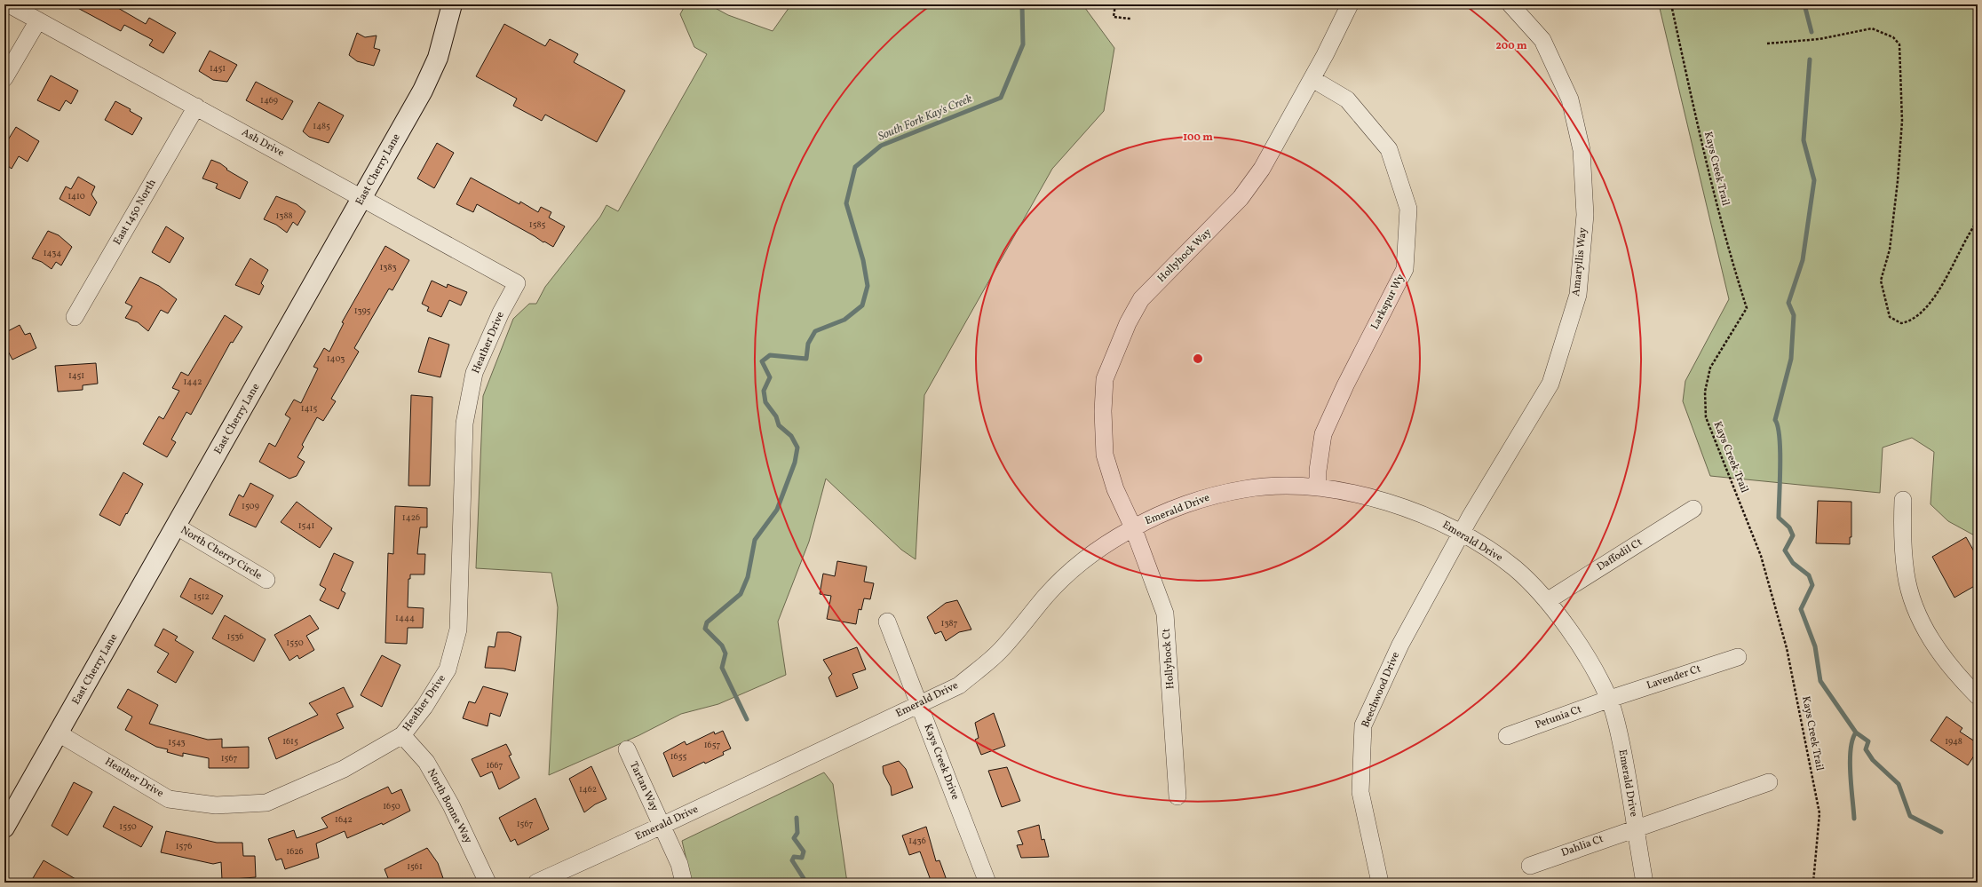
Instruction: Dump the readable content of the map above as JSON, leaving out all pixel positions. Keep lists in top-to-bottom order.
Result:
{
  "streets": {
    "street": [
      "Ash Drive",
      "East Cherry Lane",
      "East 1450 North",
      "Hollyhock Way",
      "Amaryllis Way",
      "Larkspur Wy",
      "Heather Drive",
      "Emerald Drive",
      "North Cherry Circle",
      "Daffodil Ct",
      "Hollyhock Ct",
      "Lavender Ct",
      "Beechwood Drive",
      "Petunia Ct",
      "Kays Creek Drive",
      "Tartan Way",
      "North Bonne Way",
      "Dahlia Ct"
    ],
    "path": ["Kays Creek Trail"]
  },
  "crossings": [
    ["Ash Drive", "East Cherry Lane"],
    ["Ash Drive", "East 1450 North"],
    ["Ash Drive", "Heather Drive"],
    ["East Cherry Lane", "Heather Drive"],
    ["East Cherry Lane", "North Cherry Circle"],
    ["Hollyhock Way", "Larkspur Wy"],
    ["Hollyhock Way", "Emerald Drive"],
    ["Hollyhock Way", "Hollyhock Ct"],
    ["Amaryllis Way", "Emerald Drive"],
    ["Amaryllis Way", "Beechwood Drive"],
    ["Larkspur Wy", "Emerald Drive"],
    ["Heather Drive", "North Bonne Way"],
    ["Emerald Drive", "Daffodil Ct"],
    ["Emerald Drive", "Hollyhock Ct"],
    ["Emerald Drive", "Lavender Ct"],
    ["Emerald Drive", "Beechwood Drive"],
    ["Emerald Drive", "Petunia Ct"],
    ["Emerald Drive", "Kays Creek Drive"],
    ["Emerald Drive", "Tartan Way"],
    ["Emerald Drive", "Dahlia Ct"],
    ["Lavender Ct", "Petunia Ct"]
  ],
  "water": ["South Fork Kay's Creek"],
  "house_numbers": [
    "1451",
    "1469",
    "1485",
    "1410",
    "1388",
    "1585",
    "1434",
    "1383",
    "1395",
    "1403",
    "1451",
    "1442",
    "1415",
    "1509",
    "1426",
    "1541",
    "1512",
    "1444",
    "1387",
    "1536",
    "1550",
    "1615",
    "1948",
    "1543",
    "1657",
    "1655",
    "1567",
    "1667",
    "1462",
    "1650",
    "1642",
    "1567",
    "1550",
    "1436",
    "1576",
    "1626",
    "1561"
  ],
  "rings": ["200 m", "100 m"]
}
